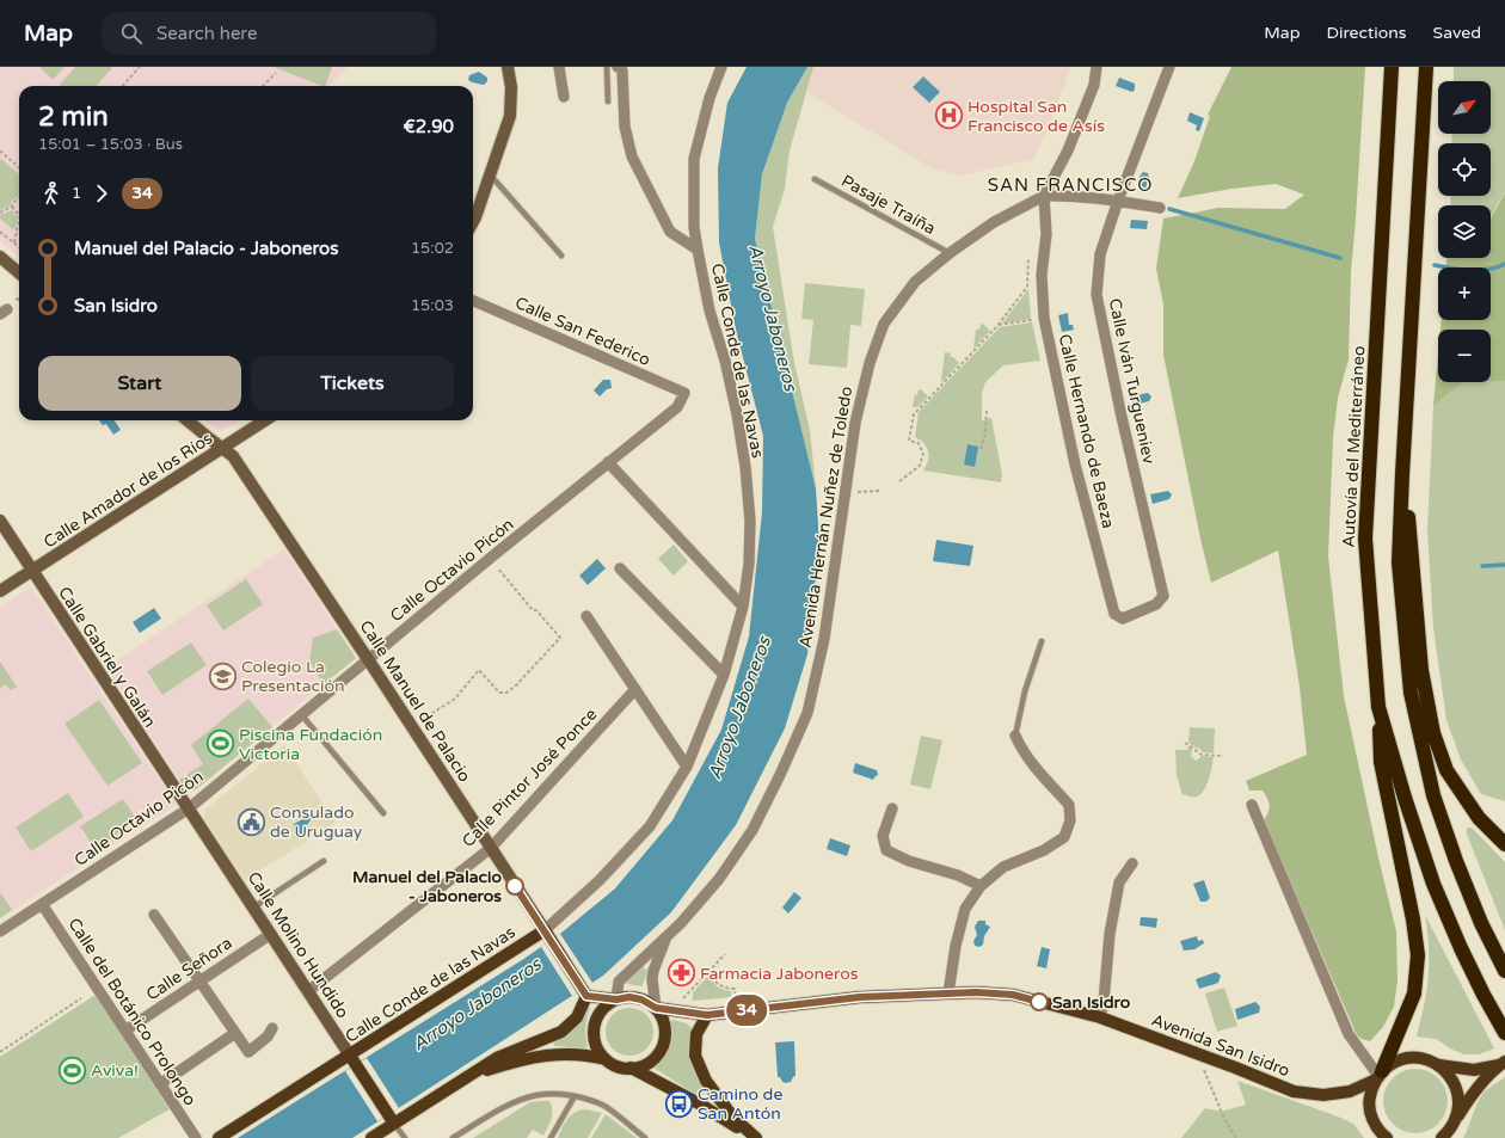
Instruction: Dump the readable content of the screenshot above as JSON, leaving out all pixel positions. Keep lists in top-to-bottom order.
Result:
{
  "streets": {
    "highway": ["Autovía del Mediterráneo"],
    "main road": [
      "Calle Conde de las Navas",
      "Calle Manuel de Palacio",
      "Calle Molino Hundido",
      "Avenida San Isidro"
    ],
    "street": [
      "Calle San Federico",
      "Calle Iván Turgueniev",
      "Calle Hernando de Baeza",
      "Calle Amador de los Ríos",
      "Avenida Hernán Nuñez de Toledo",
      "Calle Octavio Picón",
      "Calle Gabriel y Galán",
      "Calle Pintor José Ponce",
      "Calle Señora",
      "Calle del Botánico Prolongo"
    ],
    "lane": ["Pasaje Traíña"]
  },
  "crossings": [
    ["Pasaje Traíña", "Avenida Hernán Nuñez de Toledo"],
    ["Calle San Federico", "Calle Octavio Picón"],
    ["Calle Conde de las Navas", "Calle Manuel de Palacio"],
    ["Calle Conde de las Navas", "Calle Molino Hundido"],
    ["Calle Iván Turgueniev", "Calle Hernando de Baeza"],
    ["Calle Hernando de Baeza", "Avenida Hernán Nuñez de Toledo"],
    ["Calle Amador de los Ríos", "Calle Gabriel y Galán"],
    ["Calle Amador de los Ríos", "Calle Manuel de Palacio"],
    ["Avenida Hernán Nuñez de Toledo", "Avenida San Isidro"],
    ["Calle Octavio Picón", "Calle Gabriel y Galán"],
    ["Calle Octavio Picón", "Calle Manuel de Palacio"],
    ["Calle Octavio Picón", "Calle Molino Hundido"],
    ["Calle Octavio Picón", "Calle del Botánico Prolongo"],
    ["Calle Gabriel y Galán", "Calle Molino Hundido"],
    ["Calle Manuel de Palacio", "Calle Pintor José Ponce"],
    ["Calle Pintor José Ponce", "Calle Molino Hundido"],
    ["Calle Molino Hundido", "Calle Señora"],
    ["Calle Señora", "Calle del Botánico Prolongo"]
  ],
  "districts": ["SAN FRANCISCO"],
  "water": ["Arroyo Jaboneros"],
  "places": {
    "hospital": ["Hospital San Francisco de Asís"],
    "school or university": ["Colegio La Presentación"],
    "sports": ["Piscina Fundación Victoria", "Aviva!"],
    "public building": ["Consulado de Uruguay"],
    "other": ["Manuel del Palacio - Jaboneros", "San Isidro"],
    "pharmacy": ["Farmacia Jaboneros"],
    "bus stop": ["Camino de San Antón"]
  },
  "lines": ["bus line 34"],
  "north": "top right",
  "page": {
    "header": "Map",
    "search": "Search here",
    "nav": ["Map", "Directions", "Saved"],
    "on_map": "34",
    "map_buttons": ["+", "−"],
    "heading": ["2 min", "15:01 – 15:03 · Bus", "€2.90"],
    "legs": ["1", "34"],
    "list": [
      {
        "name": "Manuel del Palacio - Jaboneros",
        "value": "15:02"
      },
      {
        "name": "San Isidro",
        "value": "15:03"
      }
    ],
    "buttons": ["Start", "Tickets"]
  }
}
